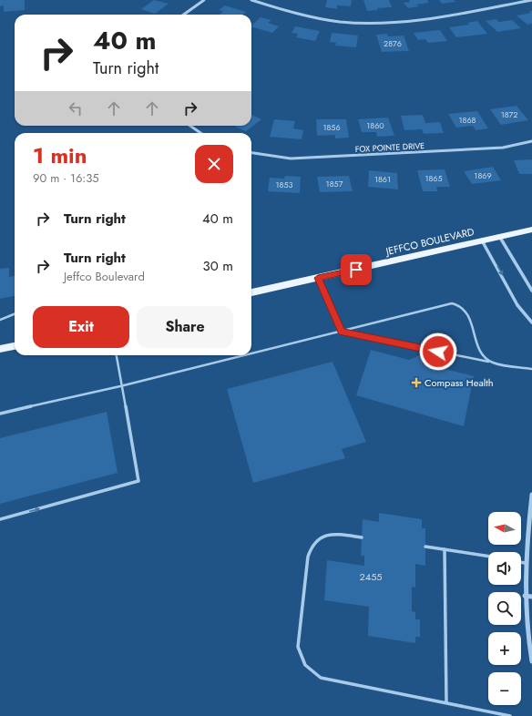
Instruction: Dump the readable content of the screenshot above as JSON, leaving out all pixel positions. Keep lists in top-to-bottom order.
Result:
{
  "streets": {
    "main road": ["JEFFCO BOULEVARD"],
    "street": ["FOX POINTE DRIVE"]
  },
  "places": {
    "health": ["Compass Health"]
  },
  "house_numbers": [
    "2876",
    "1872",
    "1868",
    "1860",
    "1856",
    "1869",
    "1865",
    "1861",
    "1857",
    "1853",
    "2455"
  ],
  "north": "left",
  "page": {
    "turn": ["40 m", "Turn right"],
    "heading": ["1 min", "90 m · 16:35"],
    "list": [
      {
        "name": "Turn right",
        "value": "40 m"
      },
      {
        "name": "Turn right",
        "note": "Jeffco Boulevard",
        "value": "30 m"
      }
    ],
    "buttons": ["Exit", "Share"],
    "map_buttons": ["+", "−"]
  }
}
